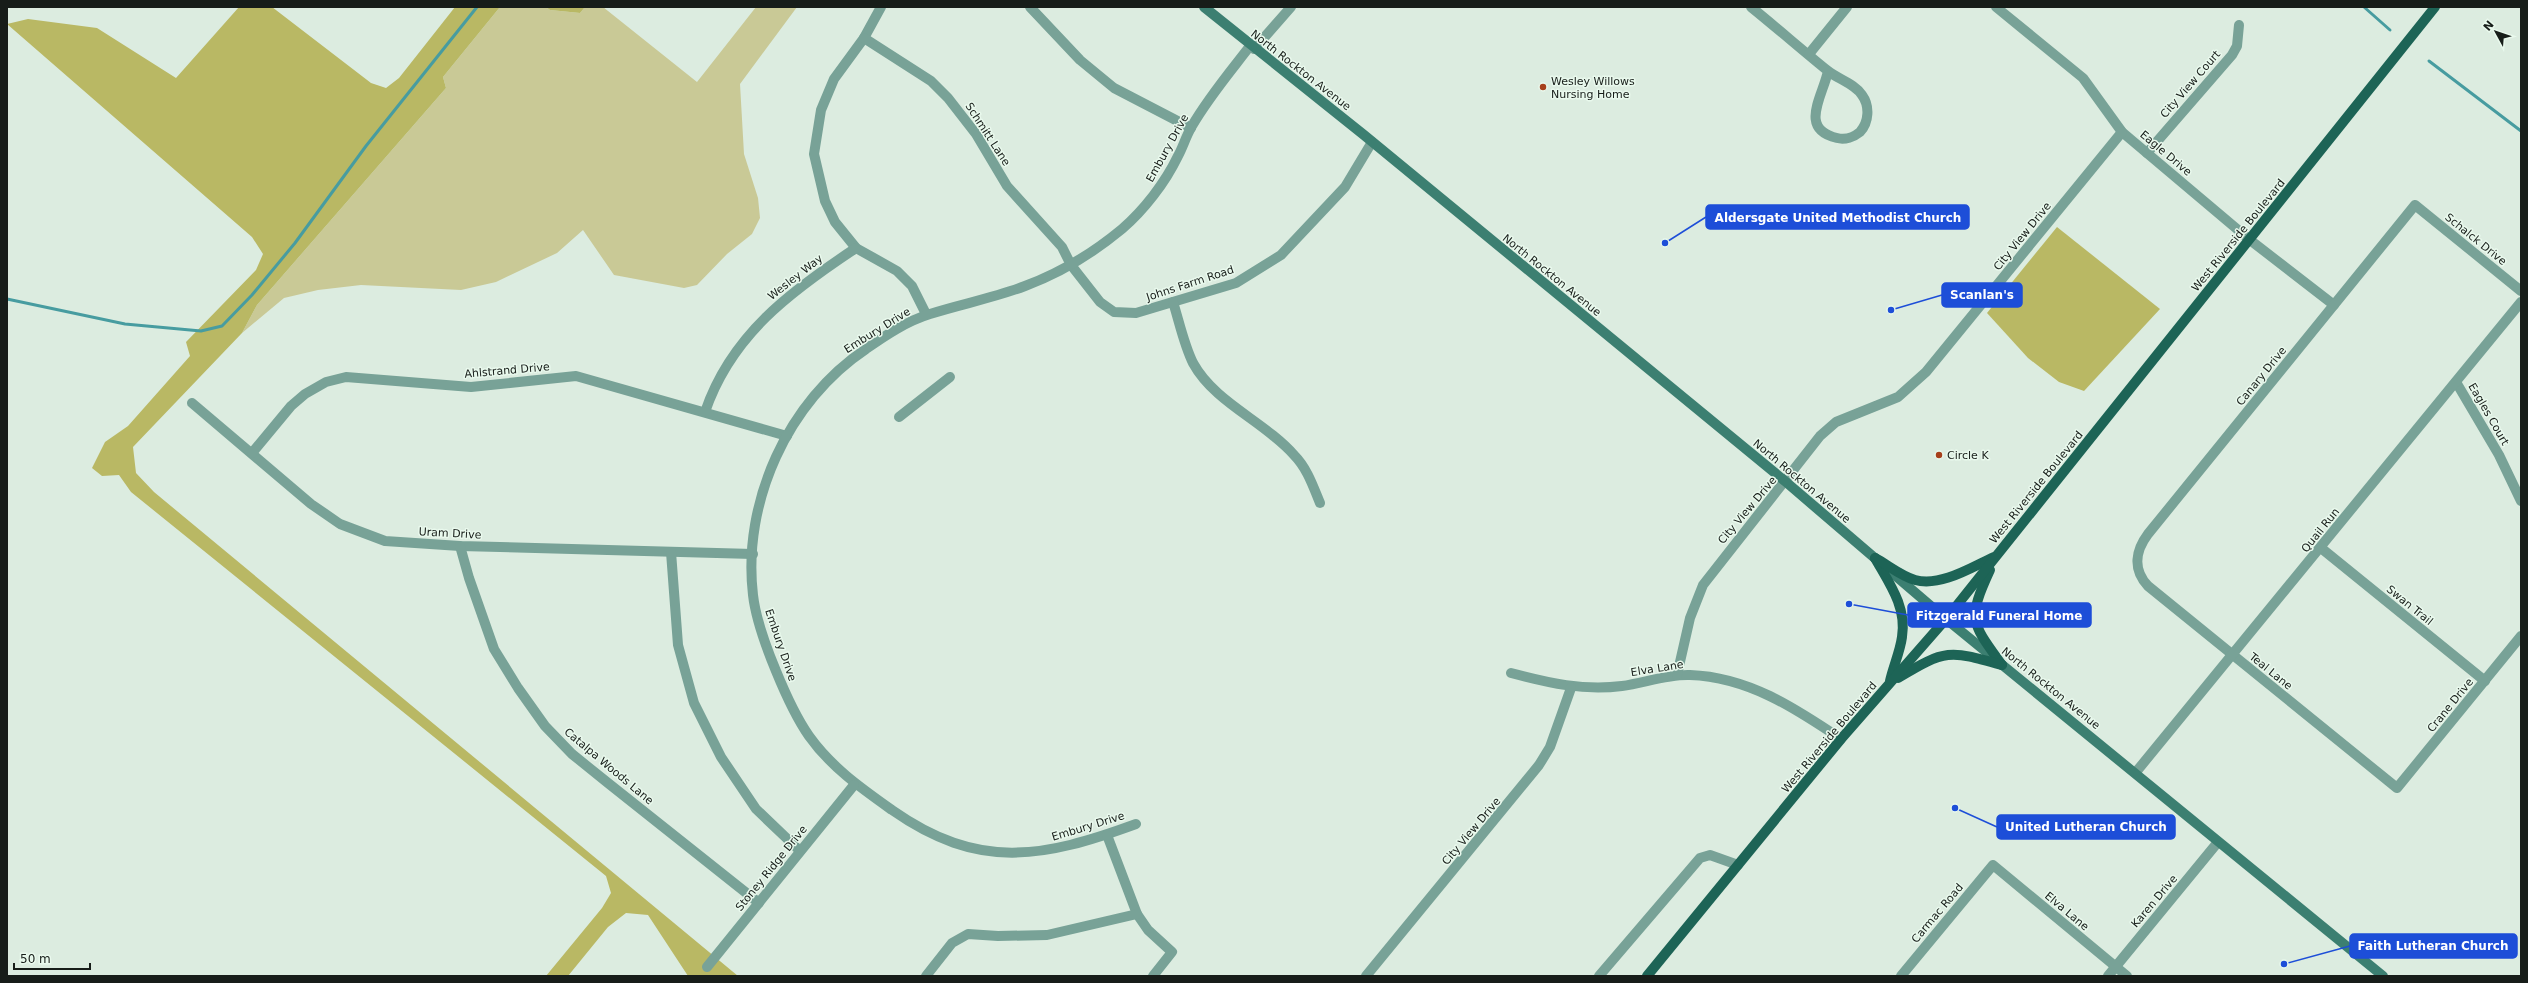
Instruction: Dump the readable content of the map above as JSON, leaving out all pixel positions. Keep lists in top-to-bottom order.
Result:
{
  "streets": {
    "main road": ["West Riverside Boulevard"],
    "street": [
      "North Rockton Avenue",
      "City View Court",
      "Schmitt Lane",
      "Embury Drive",
      "Eagle Drive",
      "City View Drive",
      "Schalck Drive",
      "Wesley Way",
      "Johns Farm Road",
      "Ahlstrand Drive",
      "Canary Drive",
      "Eagles Court",
      "Quail Run",
      "Uram Drive",
      "Swan Trail",
      "Elva Lane",
      "Teal Lane",
      "Crane Drive",
      "Catalpa Woods Lane",
      "Stoney Ridge Drive",
      "Karen Drive",
      "Carmac Road"
    ]
  },
  "crossings": [
    ["North Rockton Avenue", "Embury Drive"],
    ["North Rockton Avenue", "West Riverside Boulevard"],
    ["North Rockton Avenue", "City View Drive"],
    ["North Rockton Avenue", "Johns Farm Road"],
    ["North Rockton Avenue", "Quail Run"],
    ["North Rockton Avenue", "Karen Drive"],
    ["City View Court", "Eagle Drive"],
    ["Schmitt Lane", "Embury Drive"],
    ["Schmitt Lane", "Johns Farm Road"],
    ["Embury Drive", "Johns Farm Road"],
    ["Embury Drive", "Ahlstrand Drive"],
    ["Embury Drive", "Uram Drive"],
    ["Embury Drive", "Stoney Ridge Drive"],
    ["Eagle Drive", "West Riverside Boulevard"],
    ["Eagle Drive", "City View Drive"],
    ["Eagle Drive", "Canary Drive"],
    ["West Riverside Boulevard", "Elva Lane"],
    ["City View Drive", "Elva Lane"],
    ["Schalck Drive", "Canary Drive"],
    ["Wesley Way", "Ahlstrand Drive"],
    ["Ahlstrand Drive", "Uram Drive"],
    ["Canary Drive", "Teal Lane"],
    ["Eagles Court", "Quail Run"],
    ["Quail Run", "Swan Trail"],
    ["Quail Run", "Teal Lane"],
    ["Uram Drive", "Catalpa Woods Lane"],
    ["Swan Trail", "Crane Drive"],
    ["Elva Lane", "Karen Drive"],
    ["Elva Lane", "Carmac Road"],
    ["Teal Lane", "Crane Drive"],
    ["Catalpa Woods Lane", "Stoney Ridge Drive"]
  ],
  "places": [
    "Wesley Willows Nursing Home",
    "Aldersgate United Methodist Church",
    "Scanlan's",
    "Circle K",
    "Fitzgerald Funeral Home",
    "United Lutheran Church",
    "Faith Lutheran Church"
  ],
  "scale_bar": "50 m",
  "north": "top left"
}
